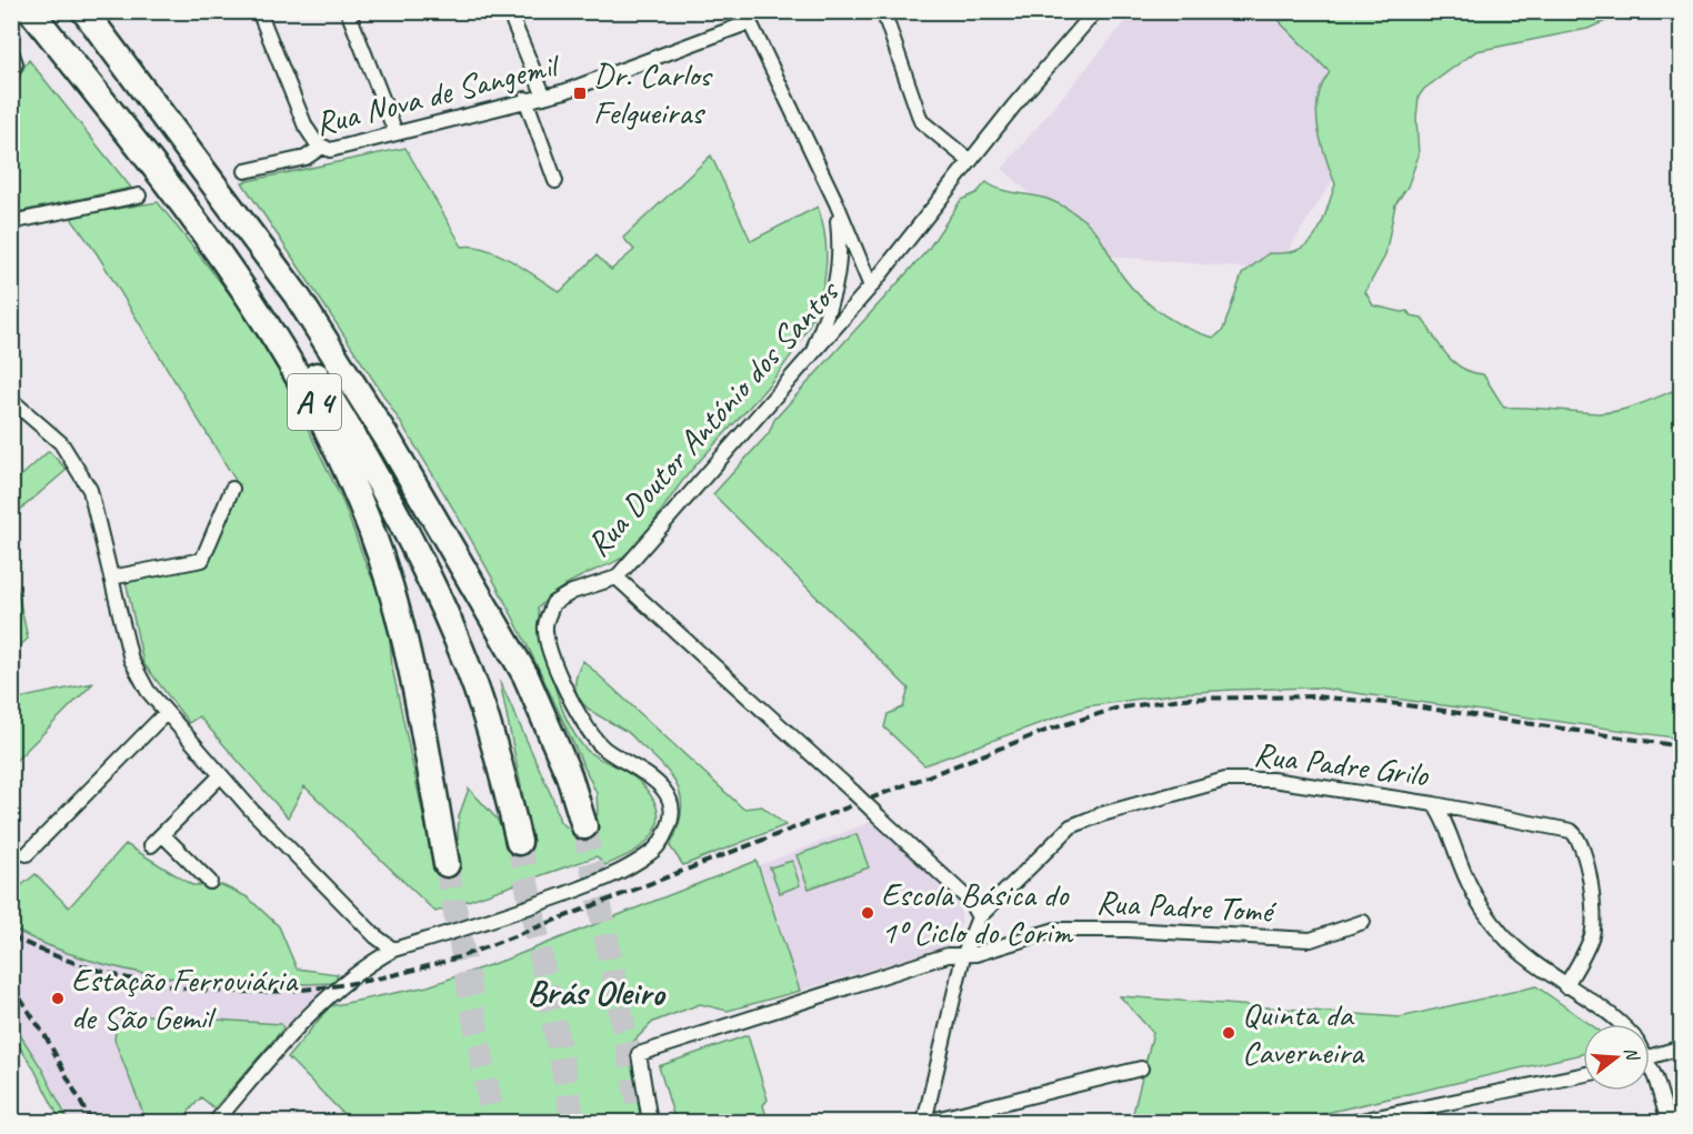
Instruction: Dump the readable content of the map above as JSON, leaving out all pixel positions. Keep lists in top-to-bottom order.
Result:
{
  "streets": {
    "highway": ["A 4"],
    "street": [
      "Rua Nova de Sangemil",
      "Rua Doutor António dos Santos",
      "Rua Padre Grilo",
      "Rua Padre Tomé"
    ]
  },
  "districts": ["Brás Oleiro"],
  "places": {
    "transit": ["Dr. Carlos Felgueiras"],
    "other": ["Escola Básica do 1º Ciclo do Corim", "Estação Ferroviária de São Gemil", "Quinta da Caverneira"]
  },
  "north": "right"
}
